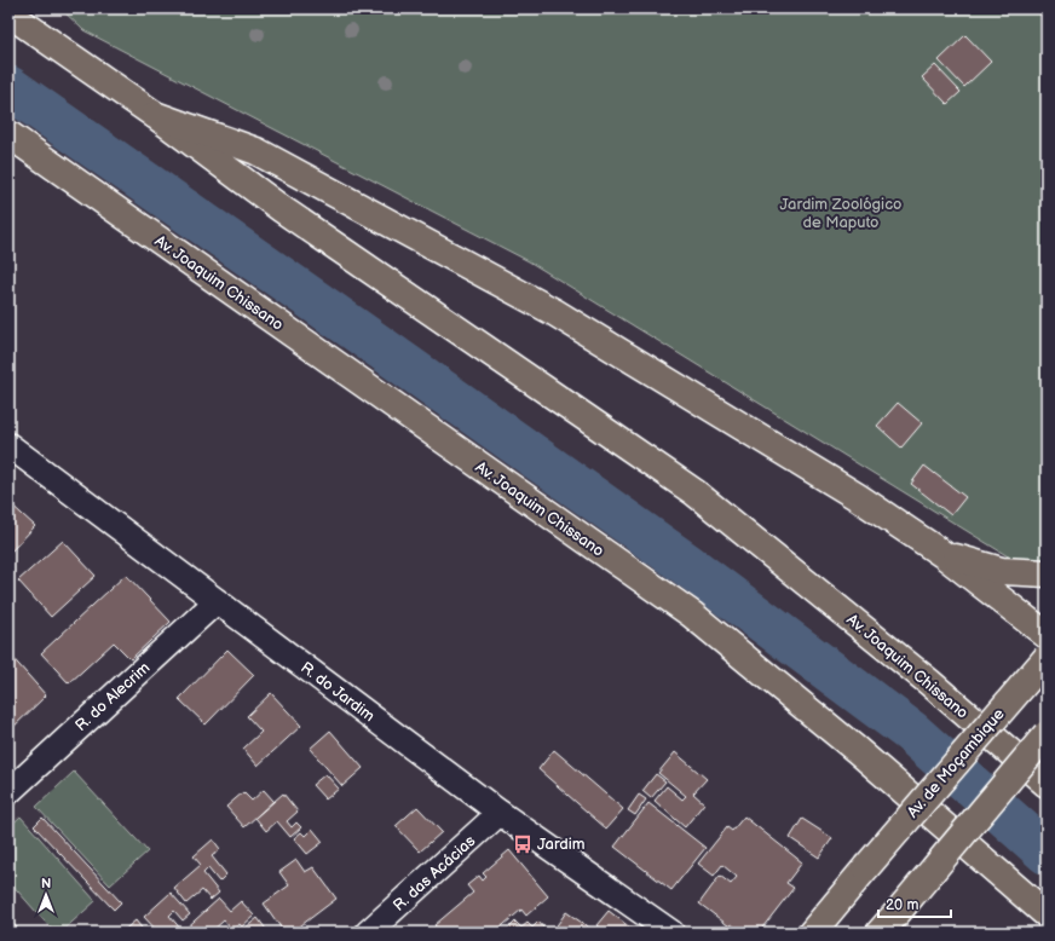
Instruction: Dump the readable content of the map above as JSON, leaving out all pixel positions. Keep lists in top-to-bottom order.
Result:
{
  "streets": {
    "main road": ["Av. Joaquim Chissano", "Av. de Moçambique"],
    "street": ["R. do Jardim", "R. do Alecrim", "R. das Acácias"]
  },
  "crossings": [
    ["R. do Jardim", "R. do Alecrim"],
    ["R. do Jardim", "R. das Acácias"]
  ],
  "parks": ["Jardim Zoológico de Maputo"],
  "places": {
    "bus stop": ["Jardim"]
  },
  "scale_bar": "20 m",
  "north": "top"
}
